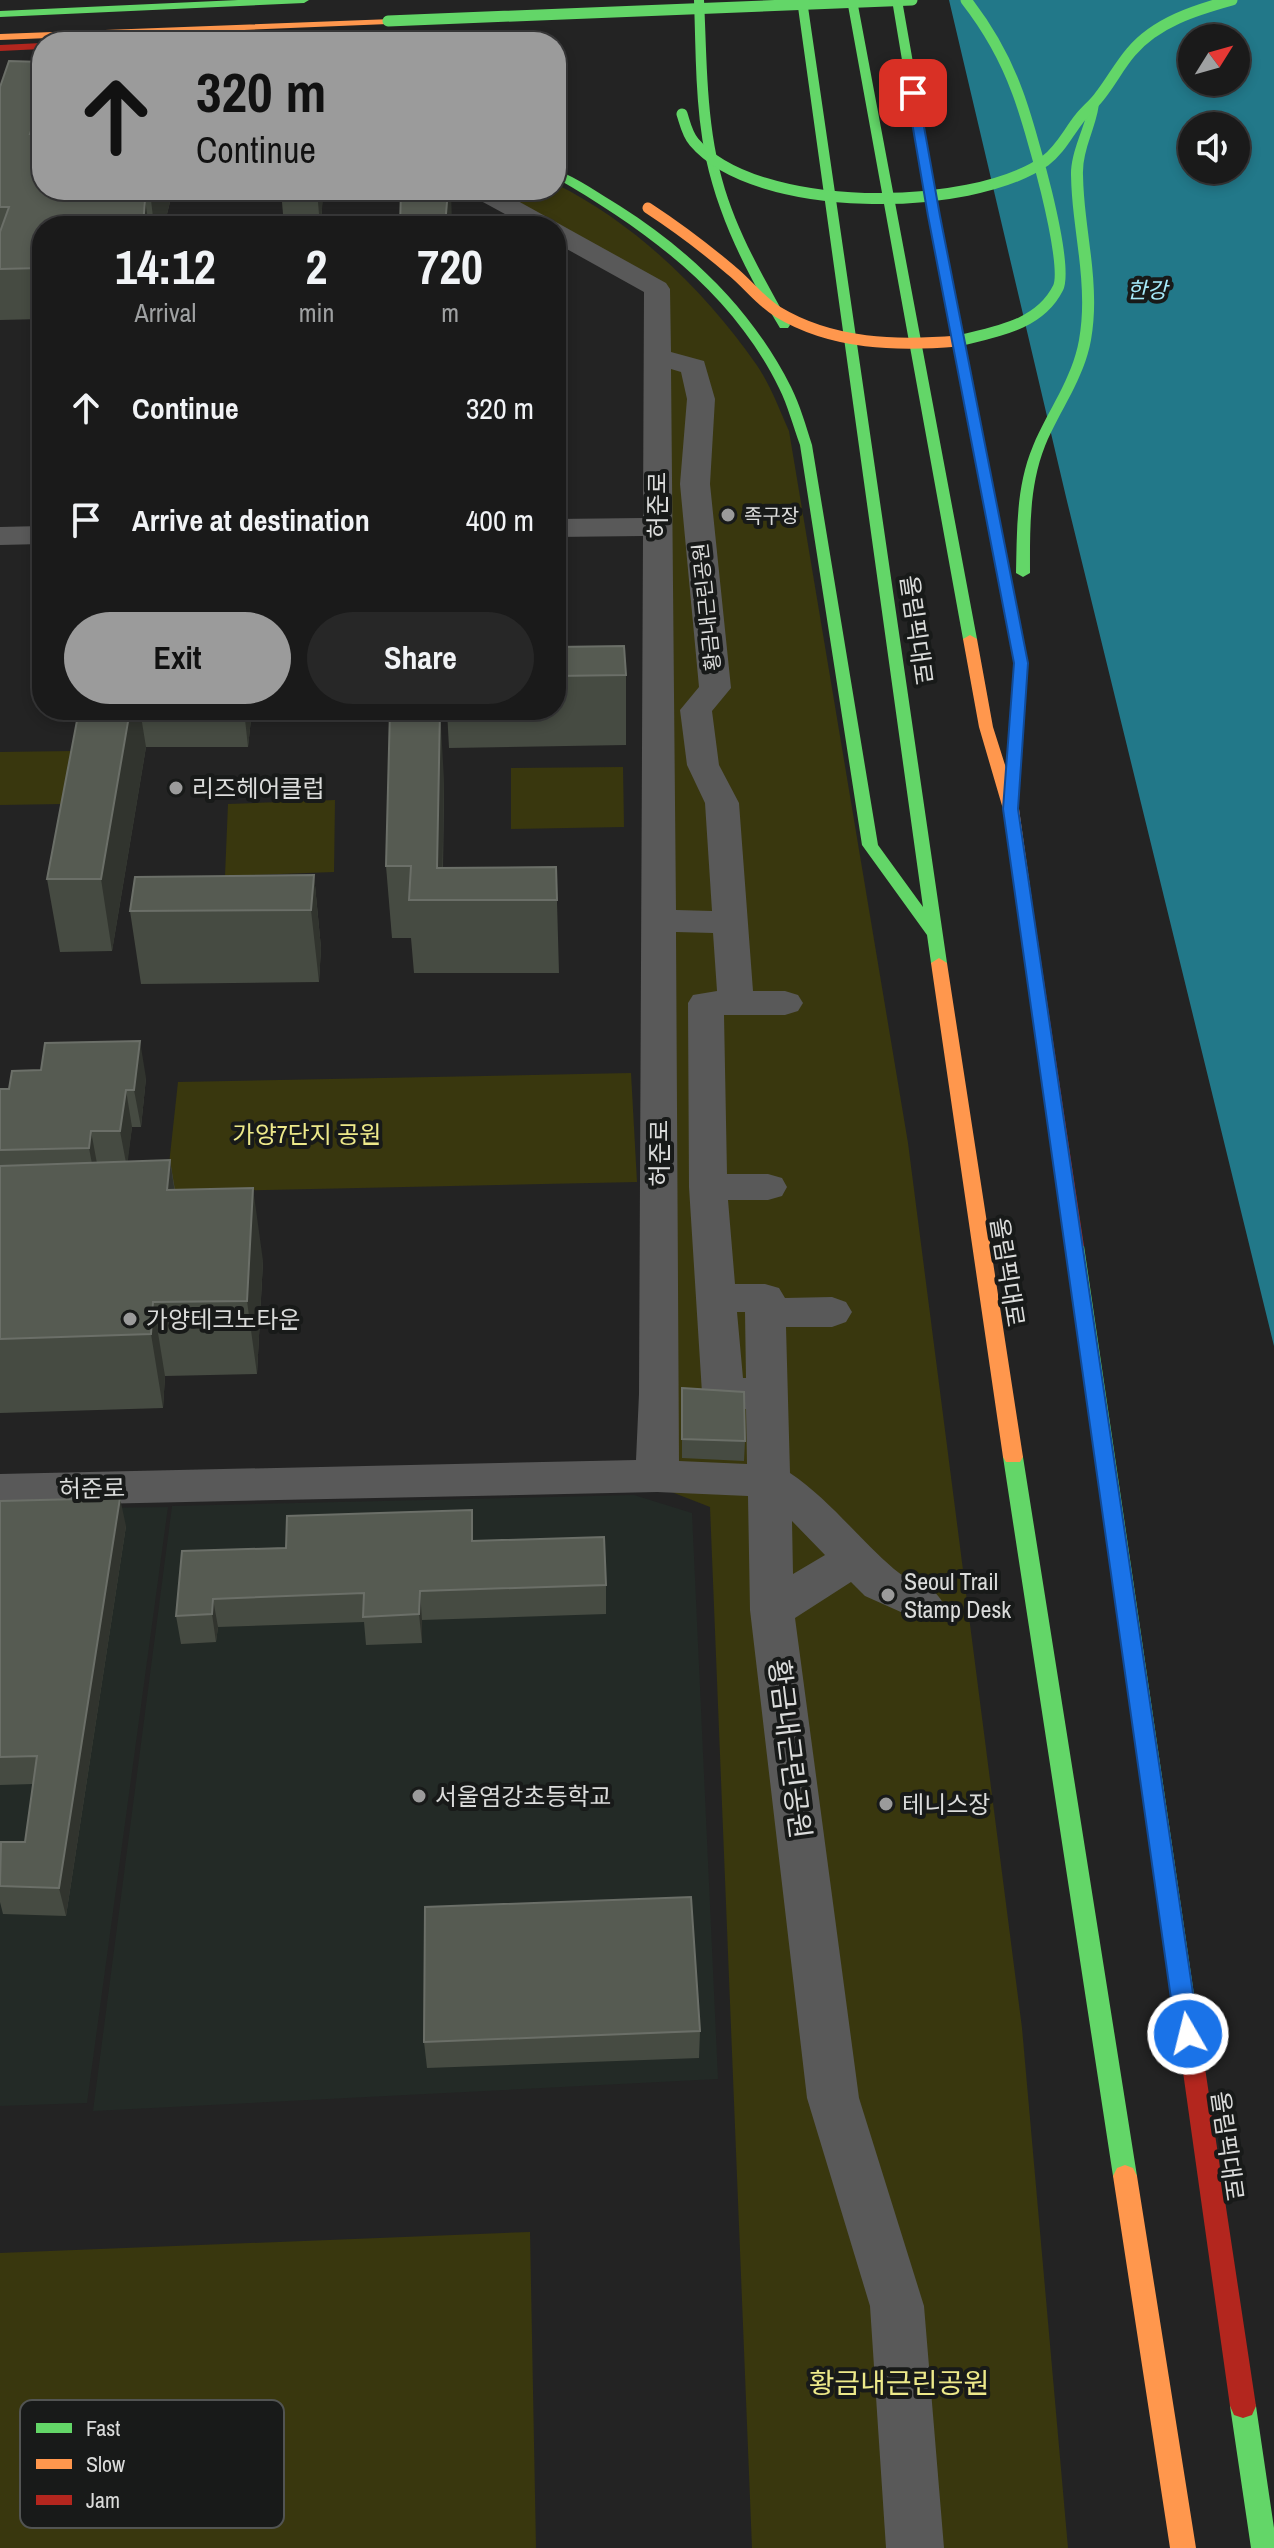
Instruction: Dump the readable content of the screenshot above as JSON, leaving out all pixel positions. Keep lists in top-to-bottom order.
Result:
{
  "streets": {
    "main road": ["올림픽대로"],
    "street": ["허준로", "황금내근린공원"]
  },
  "crossings": [
    ["허준로", "황금내근린공원"]
  ],
  "water": ["한강"],
  "parks": ["가양7단지 공원", "황금내근린공원"],
  "places": [
    "족구장",
    "리즈헤어클럽",
    "가양테크노타운",
    "Seoul Trail Stamp Desk",
    "서울염강초등학교",
    "테니스장"
  ],
  "legend": ["Fast", "Slow", "Jam"],
  "north": "top right",
  "page": {
    "turn": ["320 m", "Continue"],
    "eta": [
      "14:12",
      "Arrival",
      "2",
      "min",
      "720",
      "m"
    ],
    "list": [
      {
        "name": "Continue",
        "value": "320 m"
      },
      {
        "name": "Arrive at destination",
        "value": "400 m"
      }
    ],
    "buttons": ["Exit", "Share"]
  }
}
